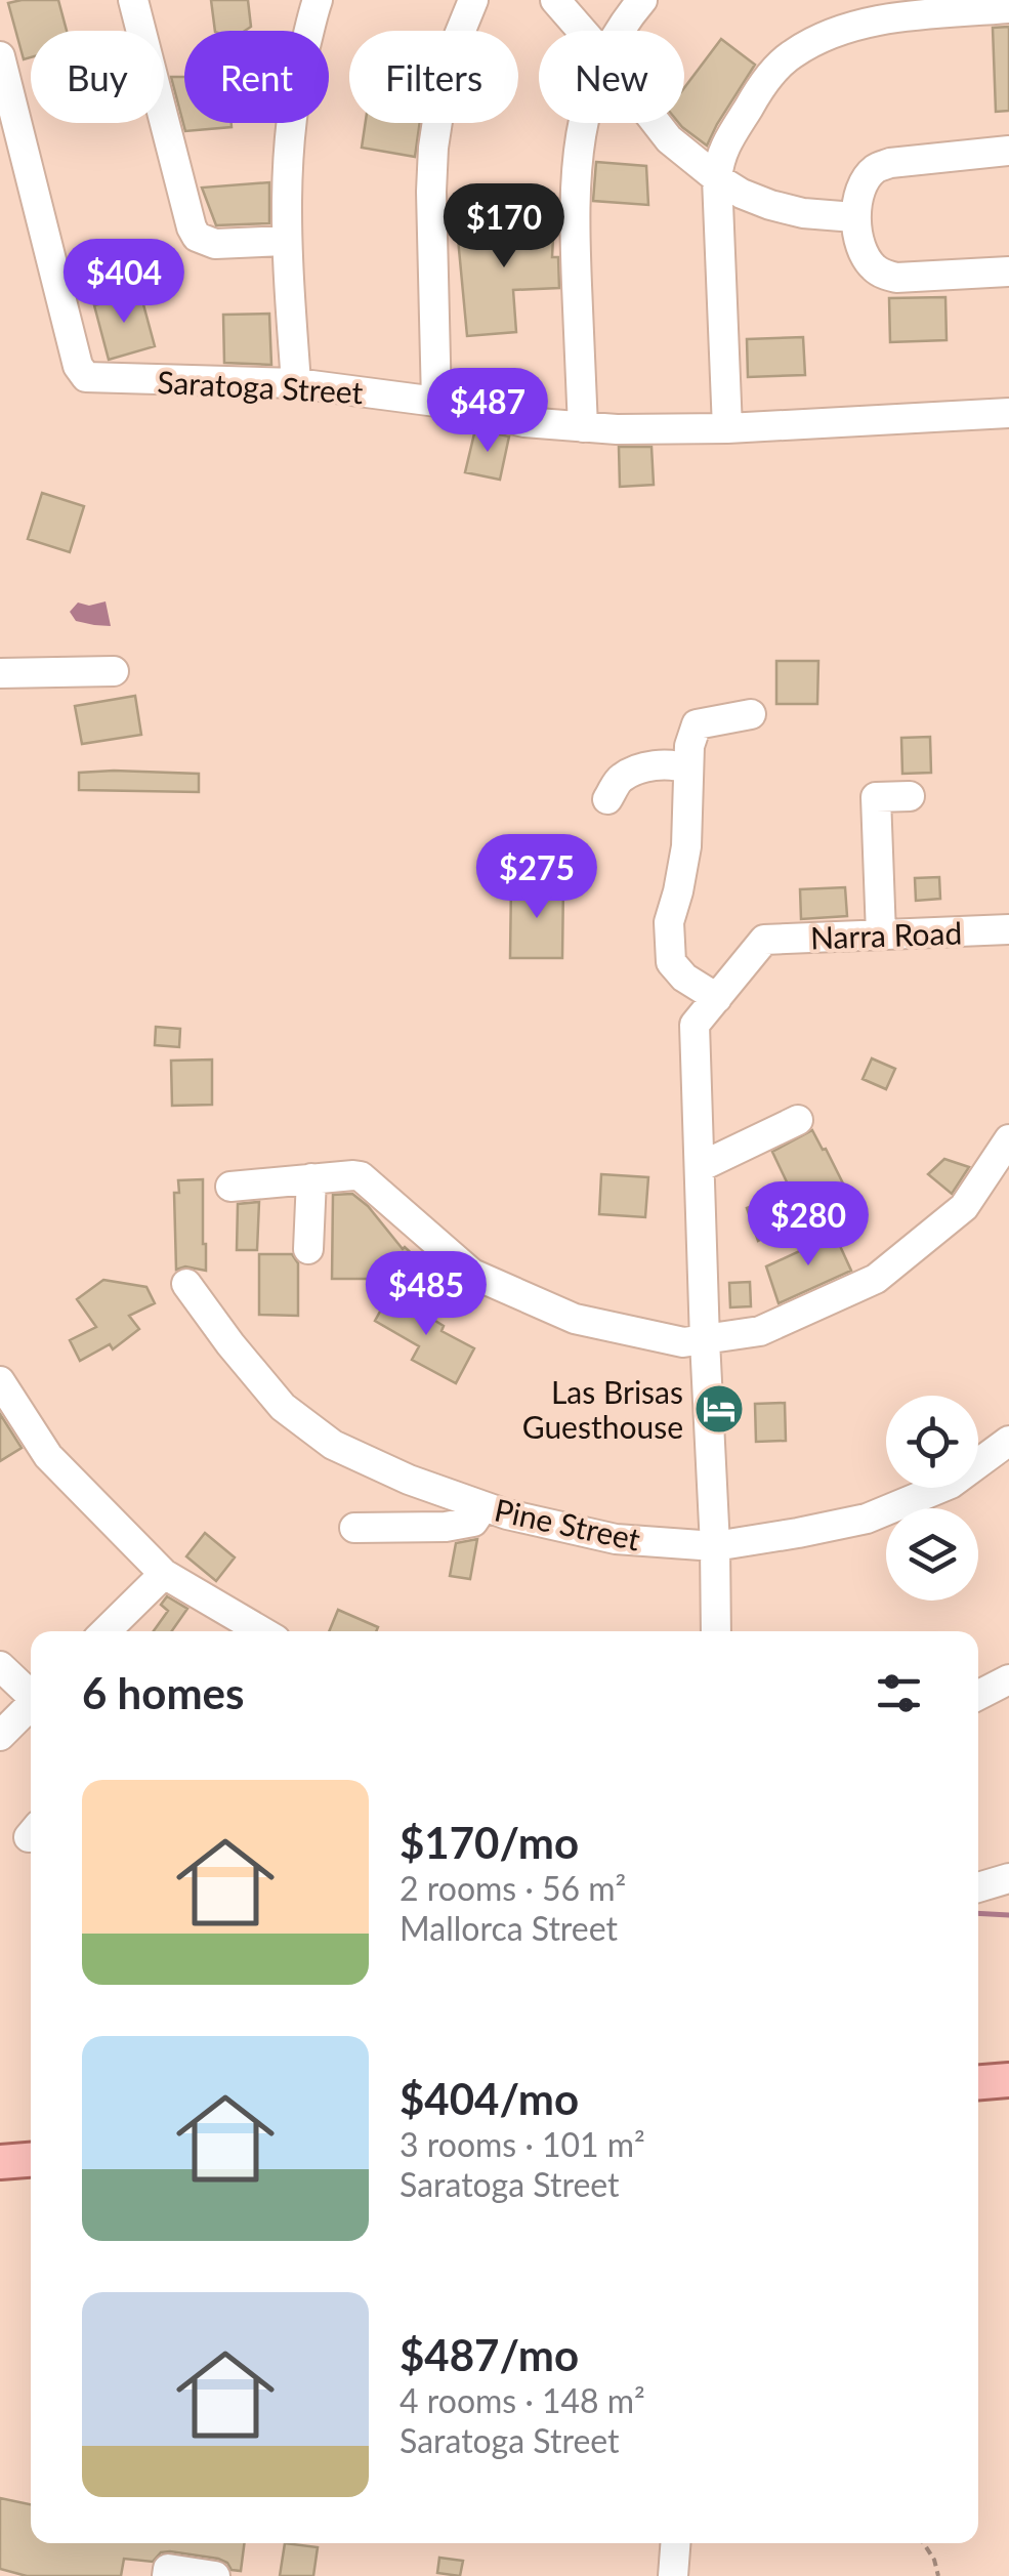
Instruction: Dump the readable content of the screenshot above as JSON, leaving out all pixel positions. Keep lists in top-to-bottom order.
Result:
{
  "streets": {
    "street": ["Saratoga Street", "Narra Road", "Pine Street"]
  },
  "places": {
    "hotel": ["Las Brisas Guesthouse"]
  },
  "page": {
    "chip": [
      "Buy",
      "Rent",
      "Filters",
      "New"
    ],
    "price": [
      "$170",
      "$404",
      "$487",
      "$275",
      "$280",
      "$485"
    ],
    "heading": "6 homes",
    "list": [
      {
        "name": "$170/mo",
        "note": "2 rooms · 56 m² · Mallorca Street"
      },
      {
        "name": "$404/mo",
        "note": "3 rooms · 101 m² · Saratoga Street"
      },
      {
        "name": "$487/mo",
        "note": "4 rooms · 148 m² · Saratoga Street"
      }
    ]
  }
}
